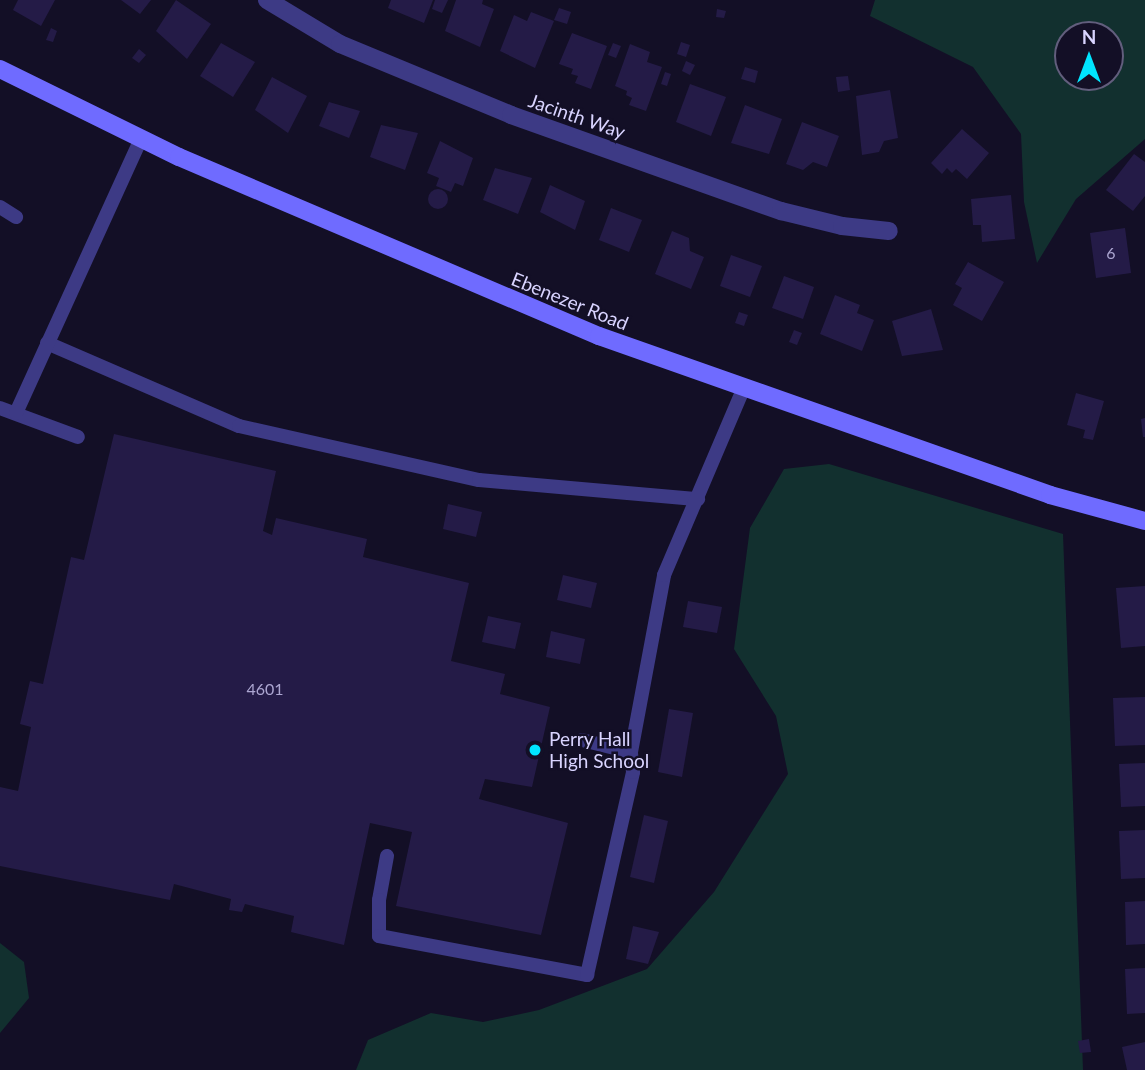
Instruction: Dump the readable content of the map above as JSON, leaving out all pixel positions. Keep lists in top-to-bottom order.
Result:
{
  "streets": {
    "street": ["Jacinth Way", "Ebenezer Road"]
  },
  "places": ["Perry Hall High School"],
  "house_numbers": ["6", "4601"],
  "north": "top"
}
